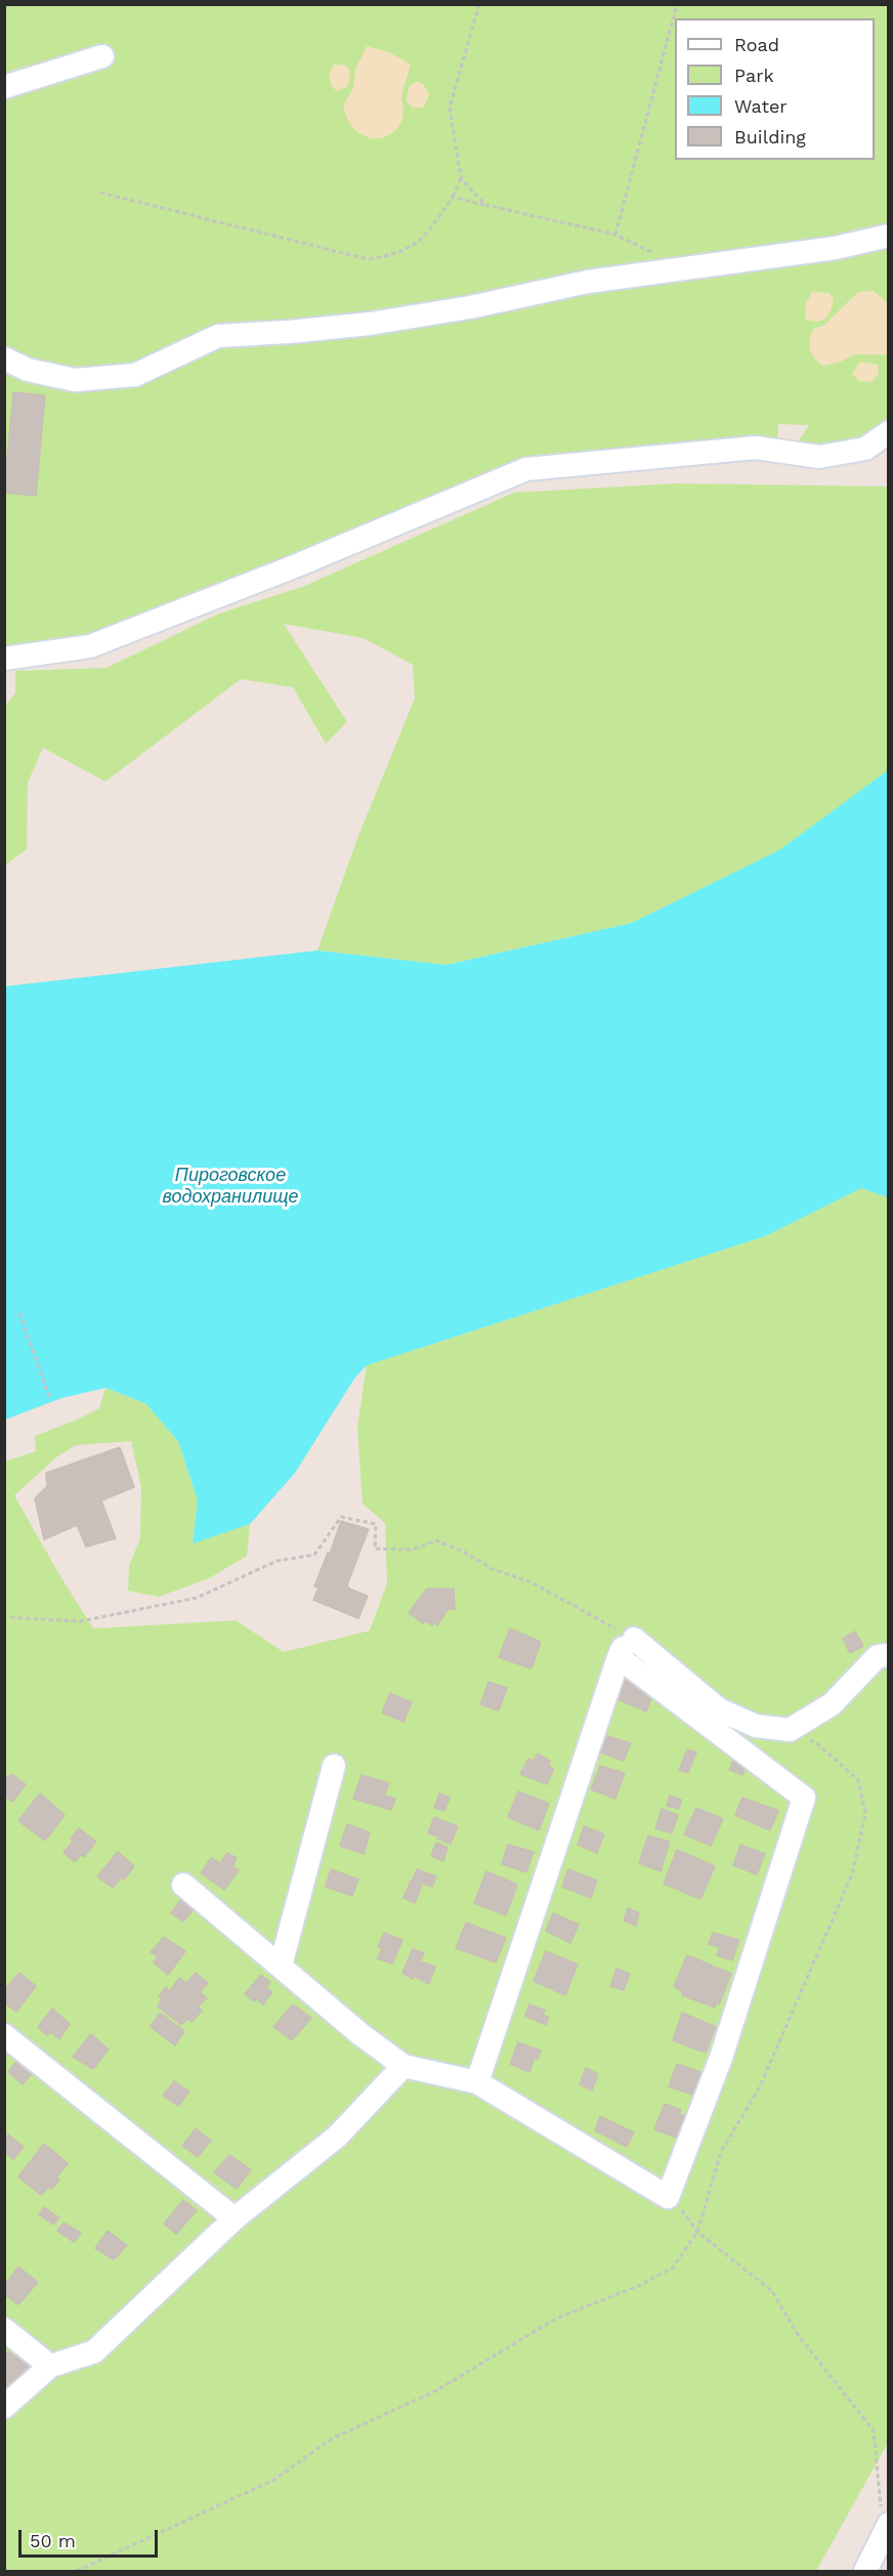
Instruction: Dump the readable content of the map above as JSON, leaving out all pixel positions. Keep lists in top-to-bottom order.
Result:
{
  "water": ["Пироговское водохранилище"],
  "legend": [
    "Road",
    "Park",
    "Water",
    "Building"
  ],
  "scale_bar": "50 m"
}
